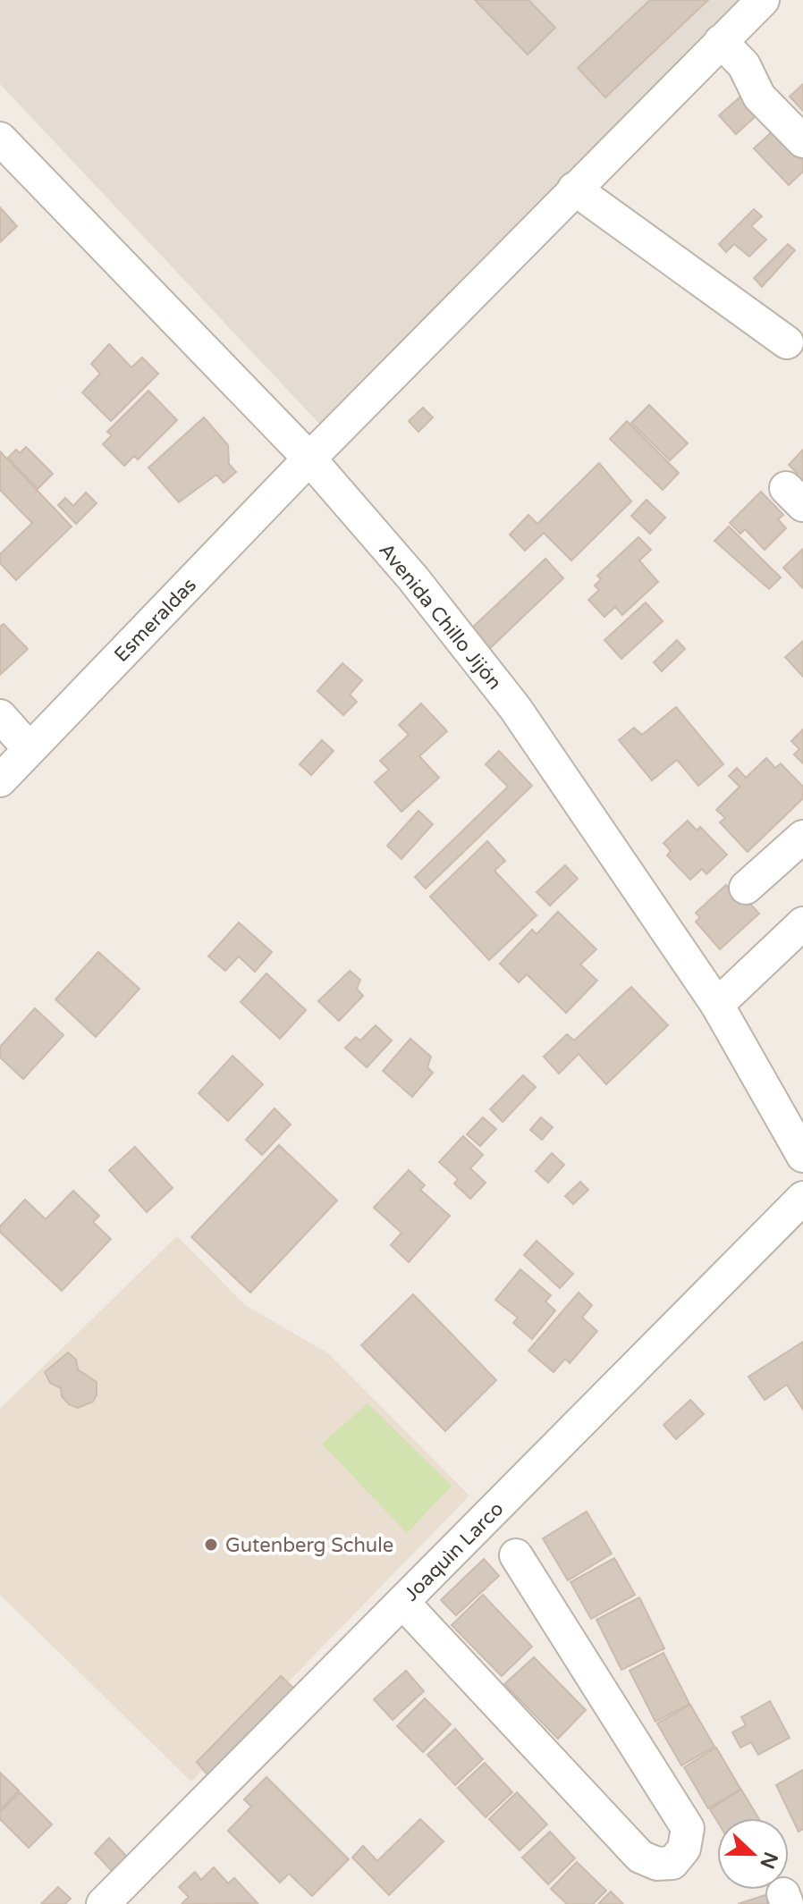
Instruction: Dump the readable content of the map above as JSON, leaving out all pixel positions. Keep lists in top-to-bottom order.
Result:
{
  "streets": {
    "street": ["Avenida Chillo Jijón", "Esmeraldas", "Joaquìn Larco"]
  },
  "crossings": [
    ["Avenida Chillo Jijón", "Esmeraldas"]
  ],
  "places": ["Gutenberg Schule"],
  "north": "right"
}
